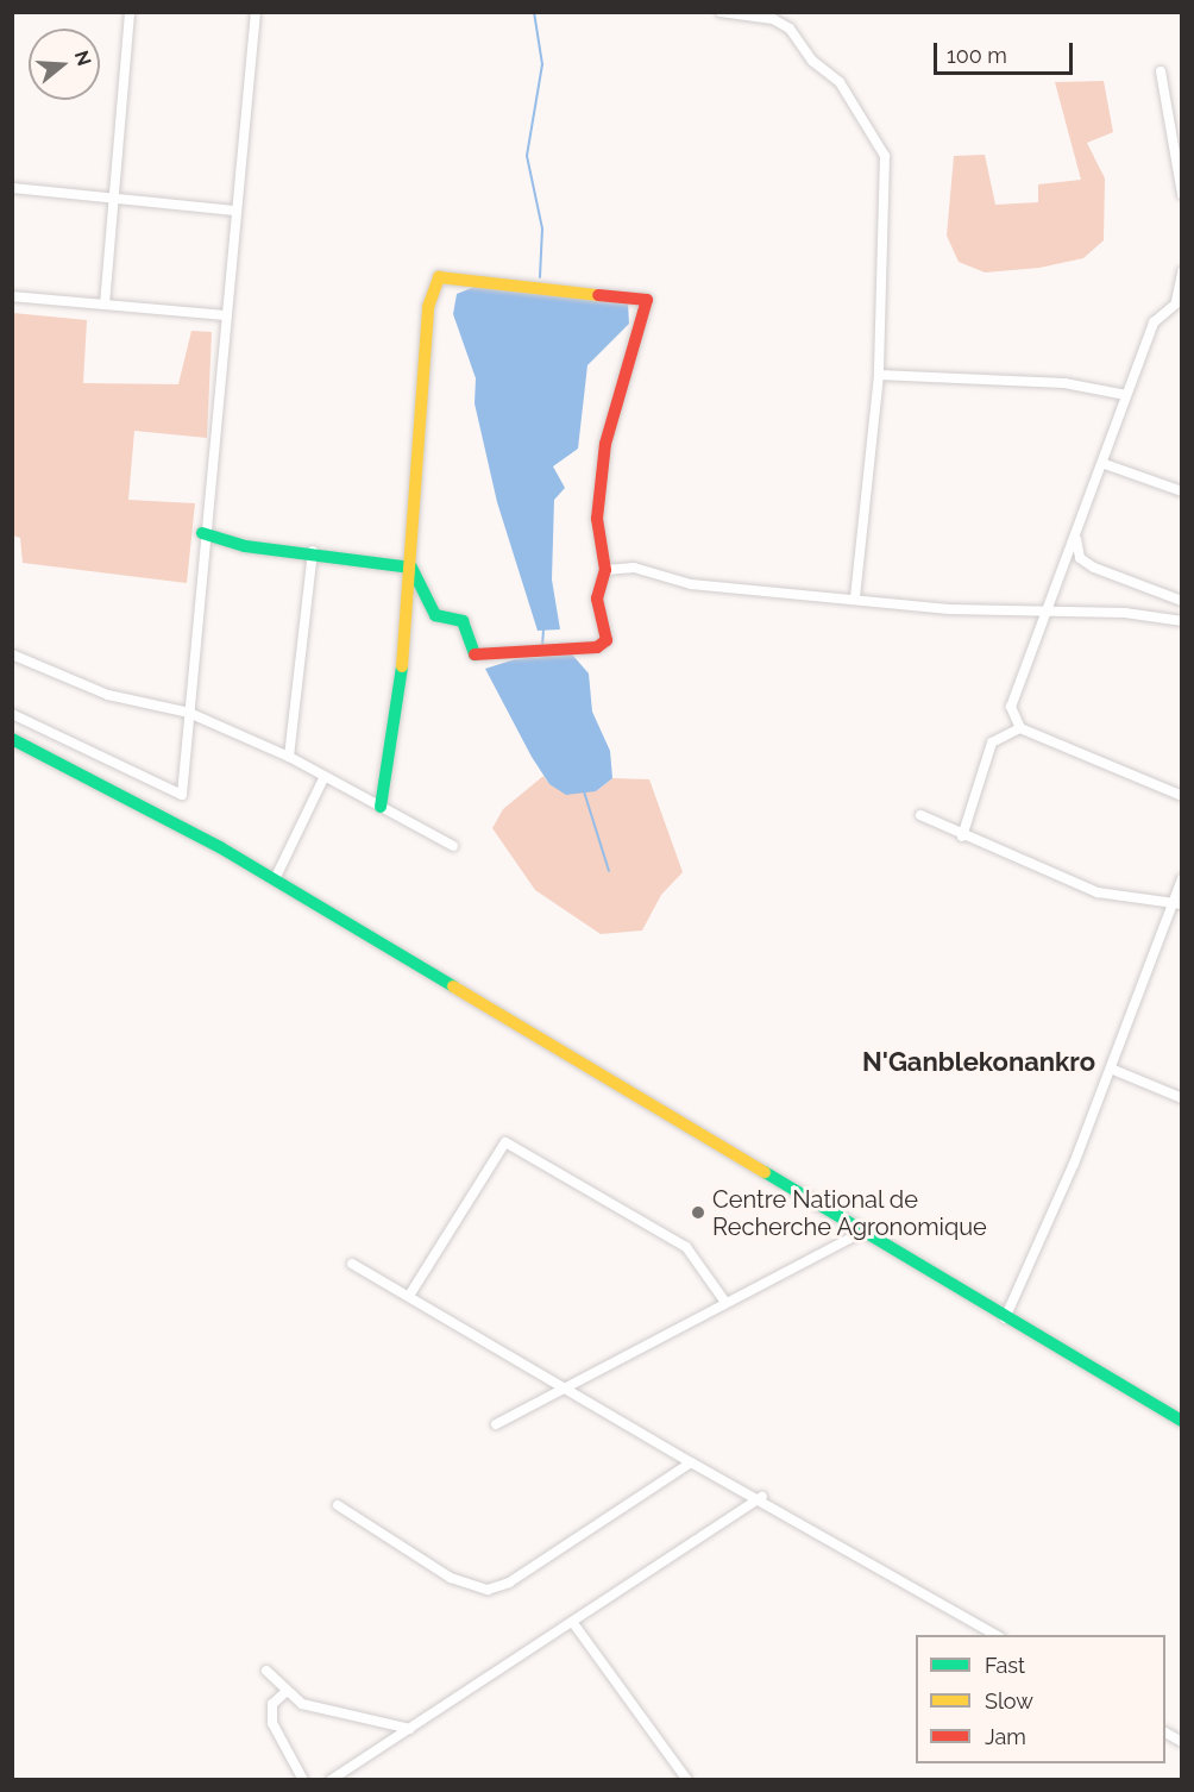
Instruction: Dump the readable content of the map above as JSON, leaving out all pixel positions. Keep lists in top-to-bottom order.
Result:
{
  "districts": ["N'Ganblekonankro"],
  "places": ["Centre National de Recherche Agronomique"],
  "legend": ["Fast", "Slow", "Jam"],
  "scale_bar": "100 m",
  "north": "right"
}
